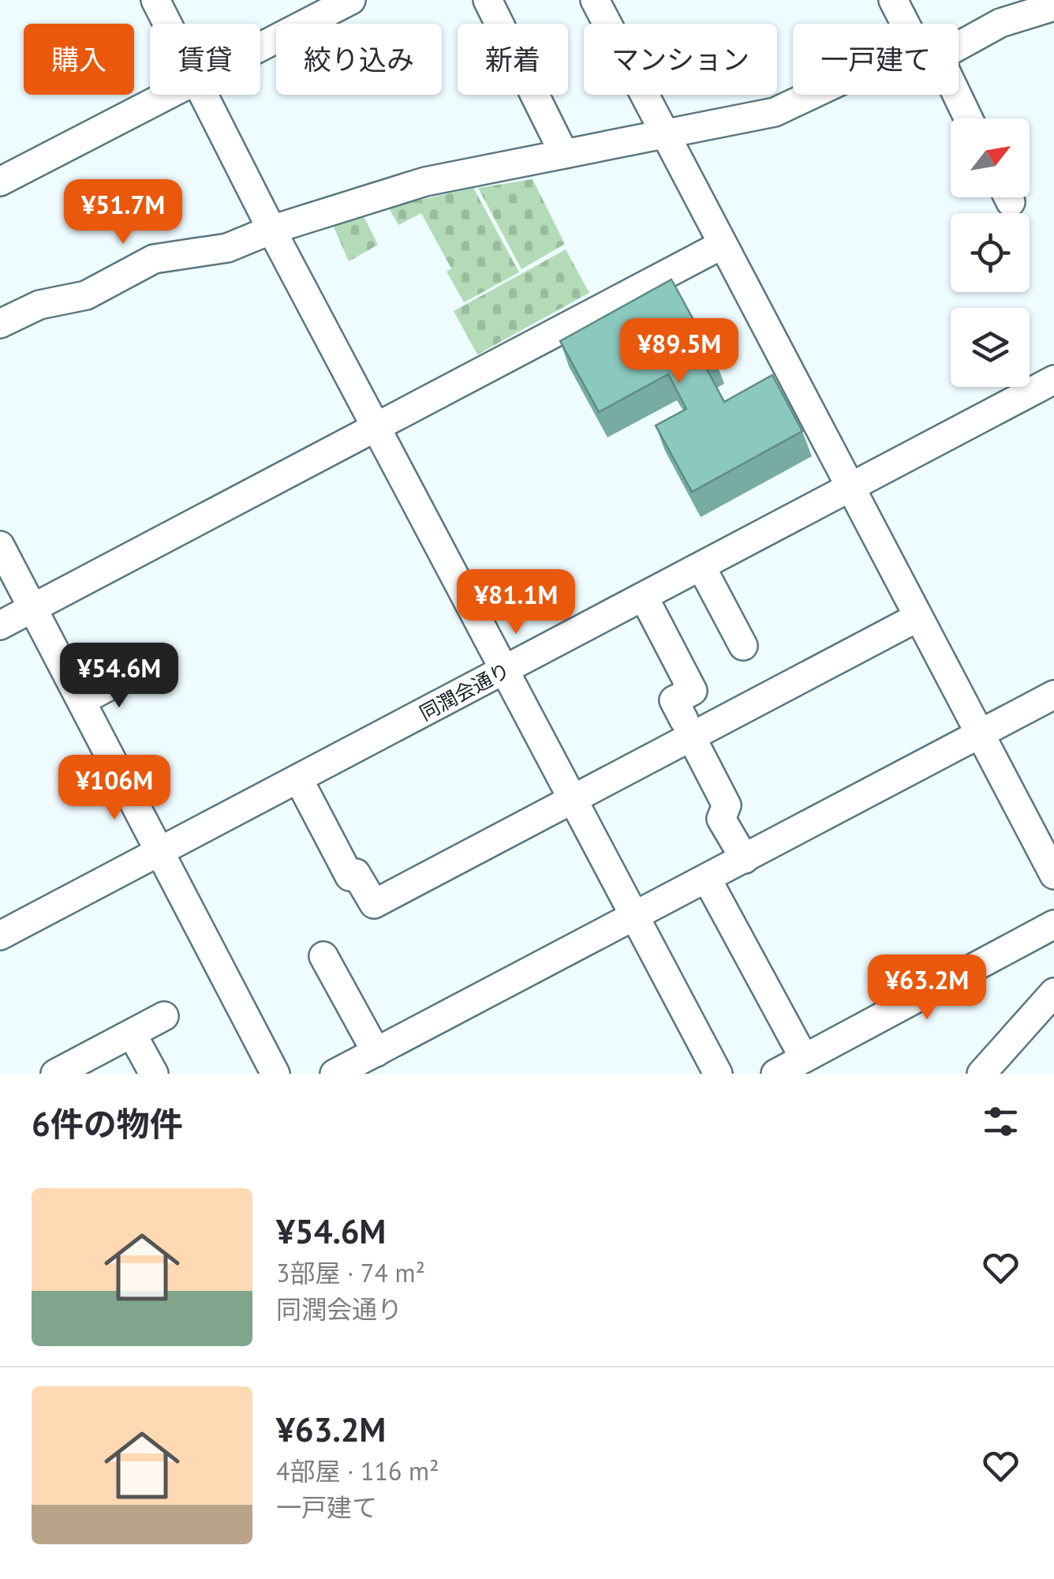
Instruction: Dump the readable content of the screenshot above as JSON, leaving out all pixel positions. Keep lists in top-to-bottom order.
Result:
{
  "streets": {
    "street": ["同潤会通り"]
  },
  "north": "top right",
  "page": {
    "chip": [
      "購入",
      "賃貸",
      "絞り込み",
      "新着",
      "マンション",
      "一戸建て"
    ],
    "price": [
      "¥51.7M",
      "¥89.5M",
      "¥81.1M",
      "¥54.6M",
      "¥106M",
      "¥63.2M"
    ],
    "heading": "6件の物件",
    "list": [
      {
        "name": "¥54.6M",
        "note": "3部屋 · 74 m² · 同潤会通り"
      },
      {
        "name": "¥63.2M",
        "note": "4部屋 · 116 m² · 一戸建て"
      }
    ]
  }
}
